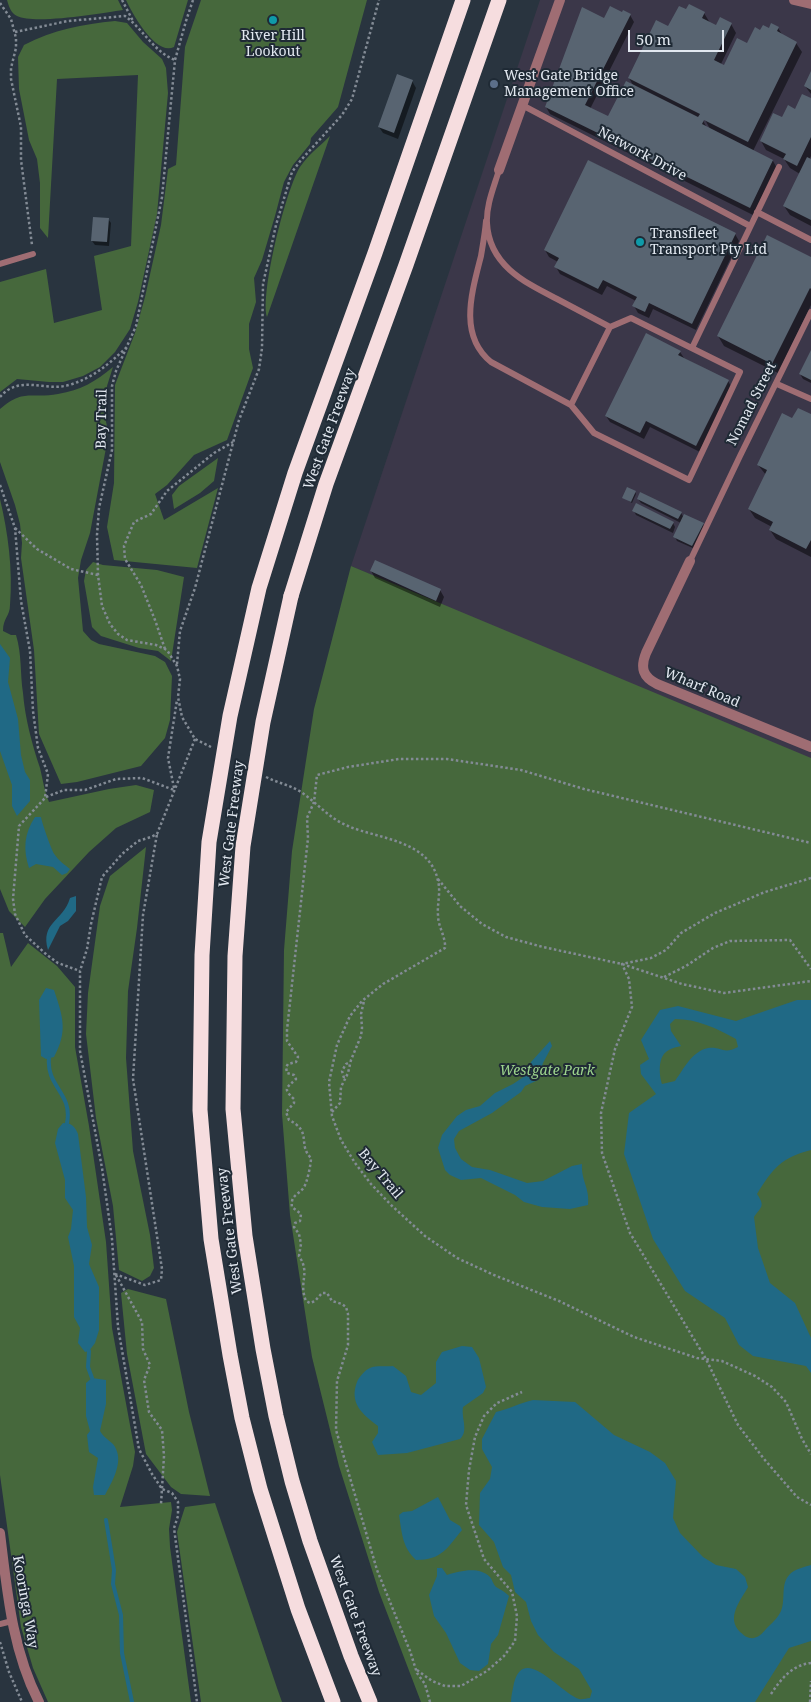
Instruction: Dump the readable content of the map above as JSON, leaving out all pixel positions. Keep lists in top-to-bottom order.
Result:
{
  "streets": {
    "highway": ["West Gate Freeway"],
    "street": ["Wharf Road", "Kooringa Way"],
    "lane": ["Network Drive", "Nomad Street"],
    "path": ["Bay Trail"]
  },
  "crossings": [
    ["Nomad Street", "Wharf Road"]
  ],
  "parks": ["Westgate Park"],
  "places": ["River Hill Lookout", "West Gate Bridge Management Office", "Transfleet Transport Pty Ltd"],
  "scale_bar": "50 m"
}
